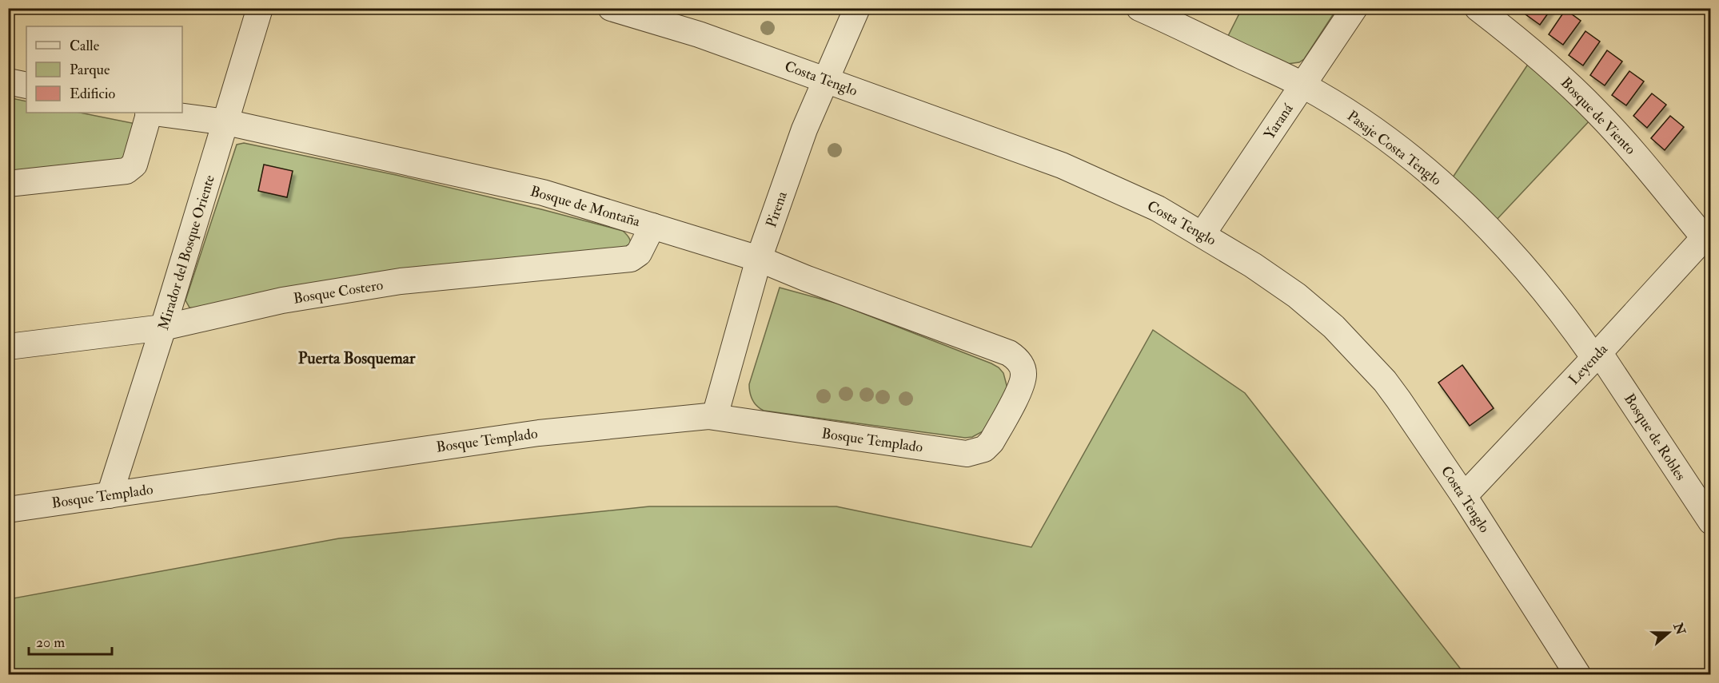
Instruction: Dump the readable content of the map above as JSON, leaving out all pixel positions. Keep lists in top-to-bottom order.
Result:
{
  "streets": {
    "street": [
      "Costa Tenglo",
      "Bosque de Viento",
      "Yaraná",
      "Pasaje Costa Tenglo",
      "Bosque de Montaña",
      "Pirena",
      "Mirador del Bosque Oriente",
      "Bosque Costero",
      "Leyenda",
      "Bosque de Robles",
      "Bosque Templado"
    ]
  },
  "crossings": [
    ["Costa Tenglo", "Yaraná"],
    ["Costa Tenglo", "Pirena"],
    ["Costa Tenglo", "Leyenda"],
    ["Bosque de Viento", "Leyenda"],
    ["Yaraná", "Pasaje Costa Tenglo"],
    ["Pasaje Costa Tenglo", "Leyenda"],
    ["Pasaje Costa Tenglo", "Bosque de Robles"],
    ["Bosque de Montaña", "Pirena"],
    ["Bosque de Montaña", "Mirador del Bosque Oriente"],
    ["Bosque de Montaña", "Bosque Costero"],
    ["Bosque de Montaña", "Bosque Templado"],
    ["Pirena", "Bosque Templado"],
    ["Mirador del Bosque Oriente", "Bosque Costero"],
    ["Mirador del Bosque Oriente", "Bosque Templado"],
    ["Leyenda", "Bosque de Robles"]
  ],
  "districts": ["Puerta Bosquemar"],
  "legend": ["Calle", "Parque", "Edificio"],
  "scale_bar": "20 m",
  "north": "right"
}
